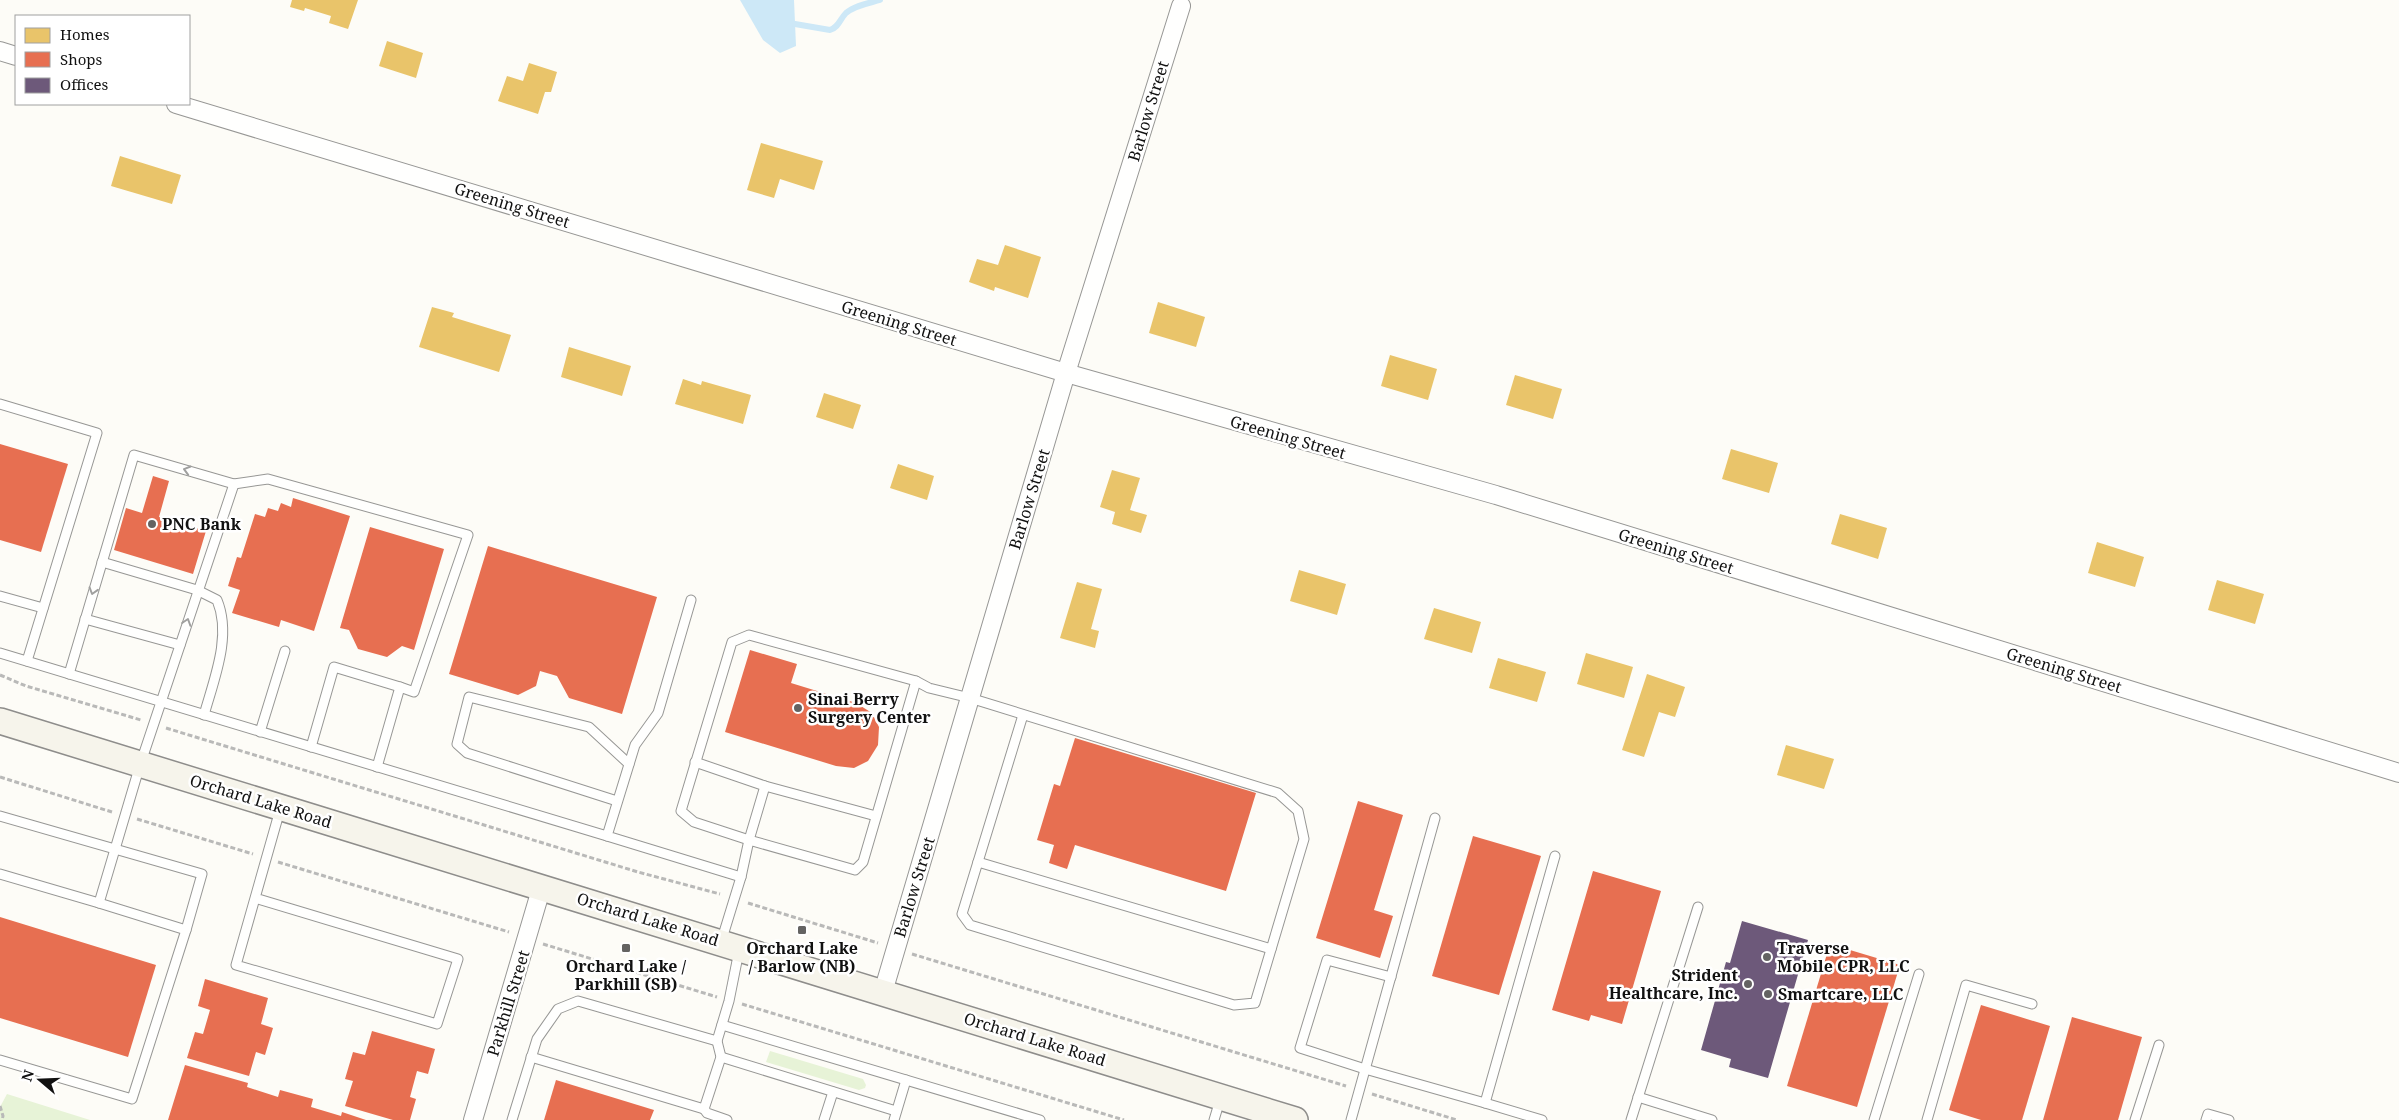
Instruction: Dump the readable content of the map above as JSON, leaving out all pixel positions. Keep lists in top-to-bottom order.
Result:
{
  "streets": {
    "main road": ["Orchard Lake Road"],
    "street": ["Barlow Street", "Greening Street", "Parkhill Street"]
  },
  "crossings": [
    ["Barlow Street", "Greening Street"],
    ["Barlow Street", "Orchard Lake Road"],
    ["Orchard Lake Road", "Parkhill Street"]
  ],
  "places": {
    "other": [
      "PNC Bank",
      "Sinai Berry Surgery Center",
      "Traverse Mobile CPR, LLC",
      "Strident Healthcare, Inc.",
      "Smartcare, LLC"
    ],
    "transit": ["Orchard Lake / Barlow (NB)", "Orchard Lake / Parkhill (SB)"]
  },
  "legend": ["Homes", "Shops", "Offices"],
  "north": "left"
}
